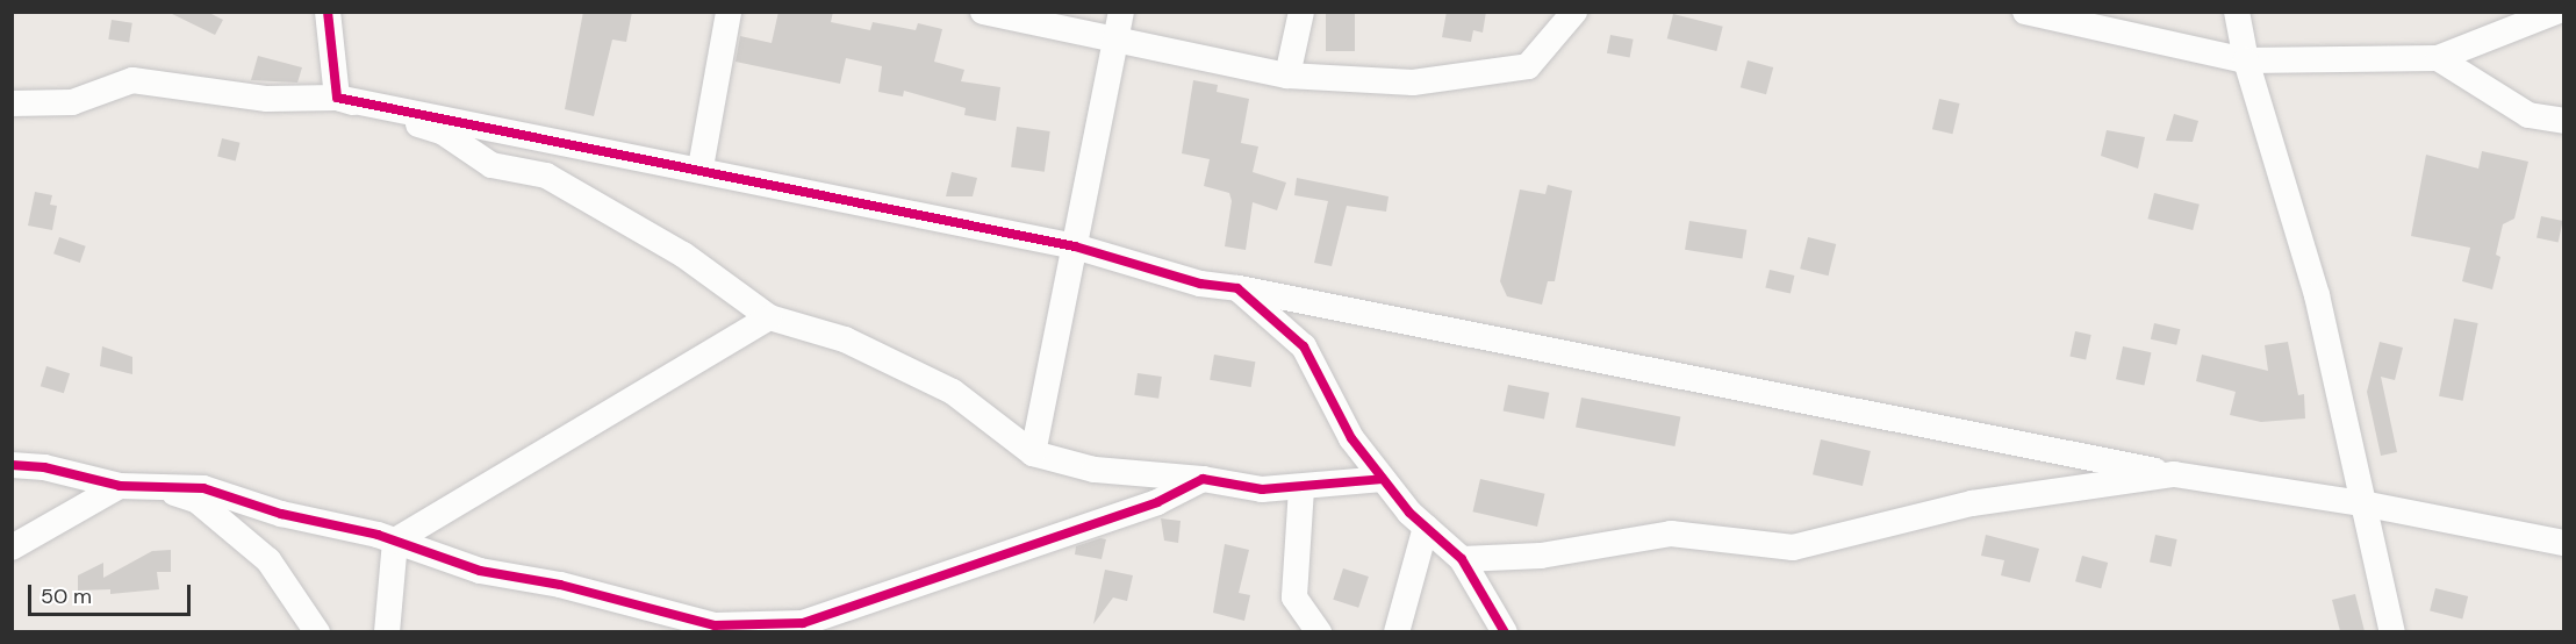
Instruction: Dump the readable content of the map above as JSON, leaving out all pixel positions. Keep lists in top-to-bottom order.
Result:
{
  "scale_bar": "50 m"
}
